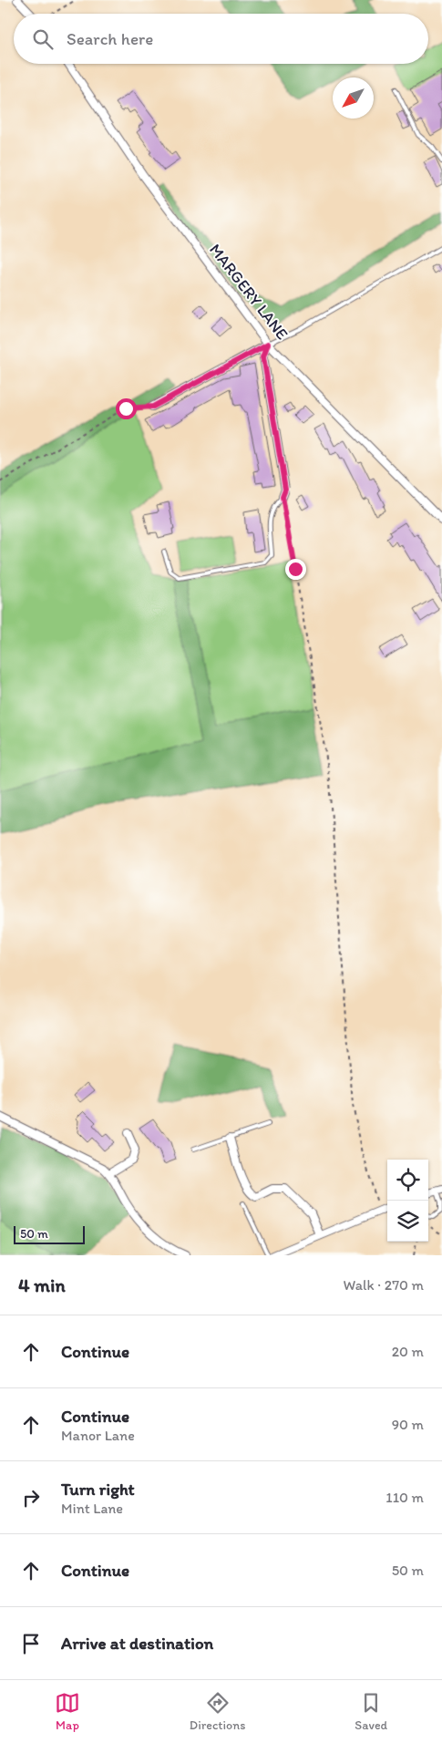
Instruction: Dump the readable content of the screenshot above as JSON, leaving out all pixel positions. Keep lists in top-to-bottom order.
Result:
{
  "streets": {
    "street": ["MARGERY LANE"]
  },
  "scale_bar": "50 m",
  "north": "bottom left",
  "page": {
    "search": "Search here",
    "scale": "50 m",
    "heading": ["4 min", "Walk · 270 m"],
    "list": [
      ["Continue", "20 m"],
      ["Continue", "Manor Lane", "90 m"],
      ["Turn right", "Mint Lane", "110 m"],
      ["Continue", "50 m"],
      "Arrive at destination"
    ],
    "nav": ["Map", "Directions", "Saved"]
  }
}
